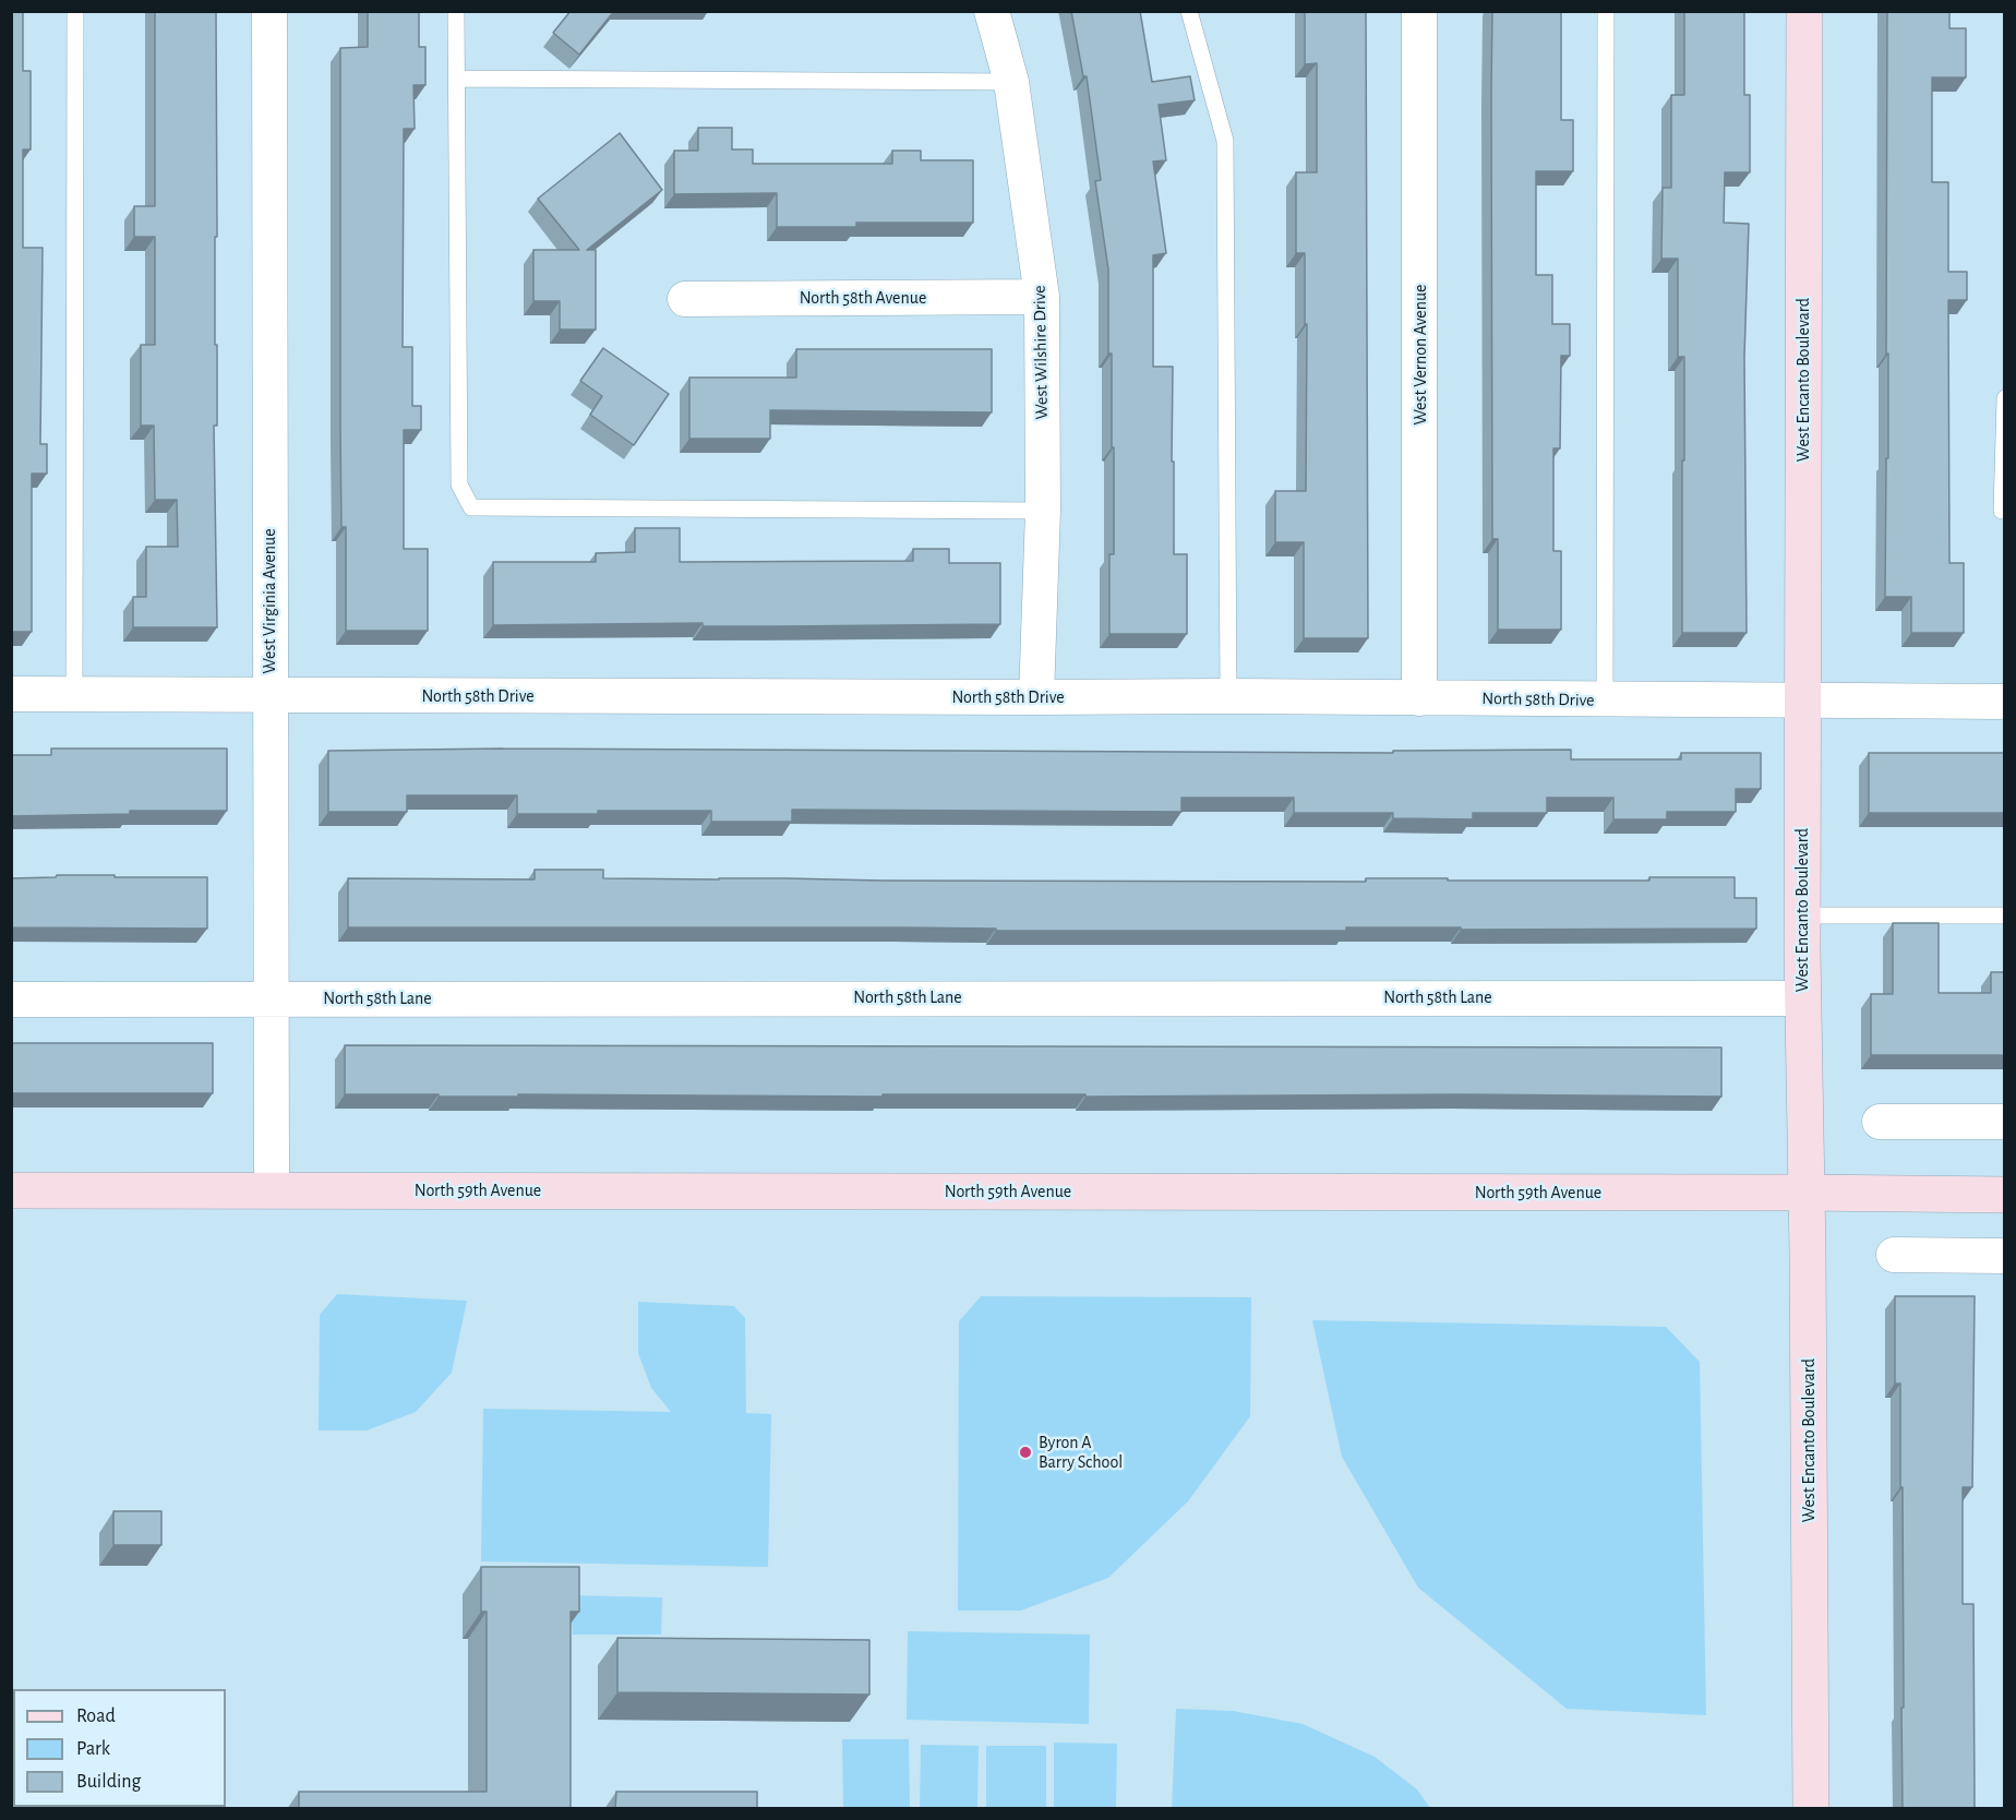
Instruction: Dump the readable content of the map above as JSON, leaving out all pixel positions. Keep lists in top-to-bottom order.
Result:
{
  "streets": {
    "main road": ["West Encanto Boulevard", "North 59th Avenue"],
    "street": [
      "North 58th Avenue",
      "West Wilshire Drive",
      "West Vernon Avenue",
      "West Virginia Avenue",
      "North 58th Drive",
      "North 58th Lane"
    ]
  },
  "crossings": [
    ["North 58th Avenue", "West Wilshire Drive"],
    ["West Wilshire Drive", "North 58th Drive"],
    ["West Vernon Avenue", "North 58th Drive"],
    ["West Encanto Boulevard", "North 58th Drive"],
    ["West Encanto Boulevard", "North 58th Lane"],
    ["West Encanto Boulevard", "North 59th Avenue"],
    ["West Virginia Avenue", "North 58th Drive"],
    ["West Virginia Avenue", "North 58th Lane"],
    ["West Virginia Avenue", "North 59th Avenue"]
  ],
  "places": ["Byron A Barry School"],
  "legend": ["Road", "Park", "Building"]
}
